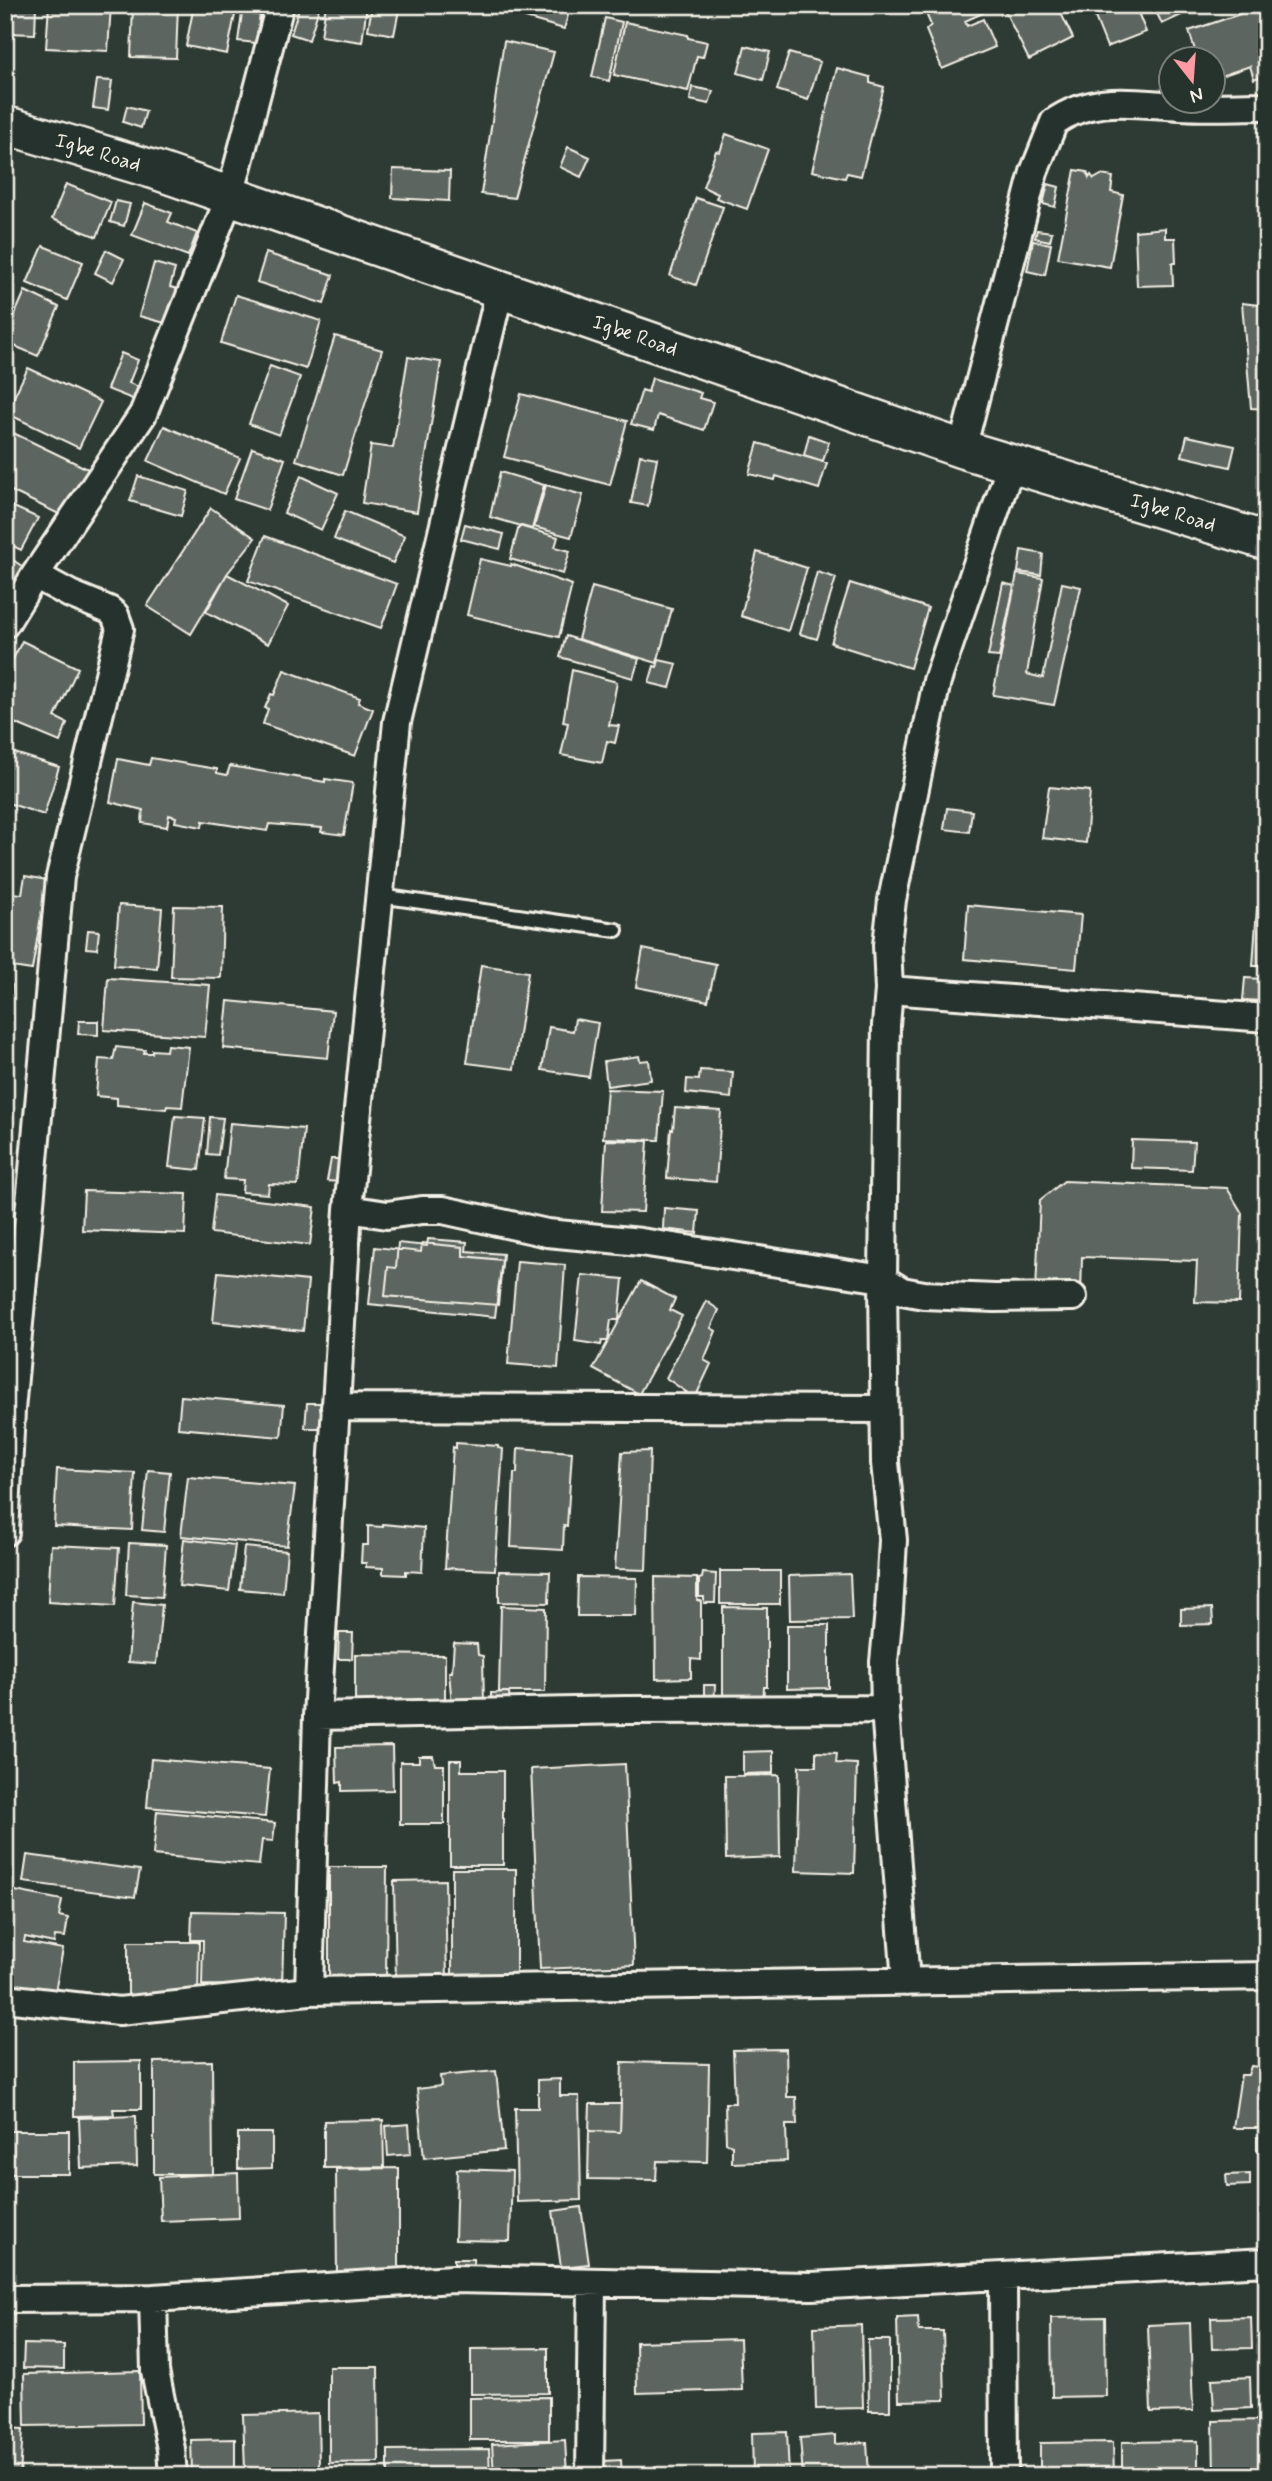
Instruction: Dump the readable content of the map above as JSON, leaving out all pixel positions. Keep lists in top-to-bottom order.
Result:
{
  "streets": {
    "street": ["Igbe Road"]
  },
  "north": "bottom"
}
